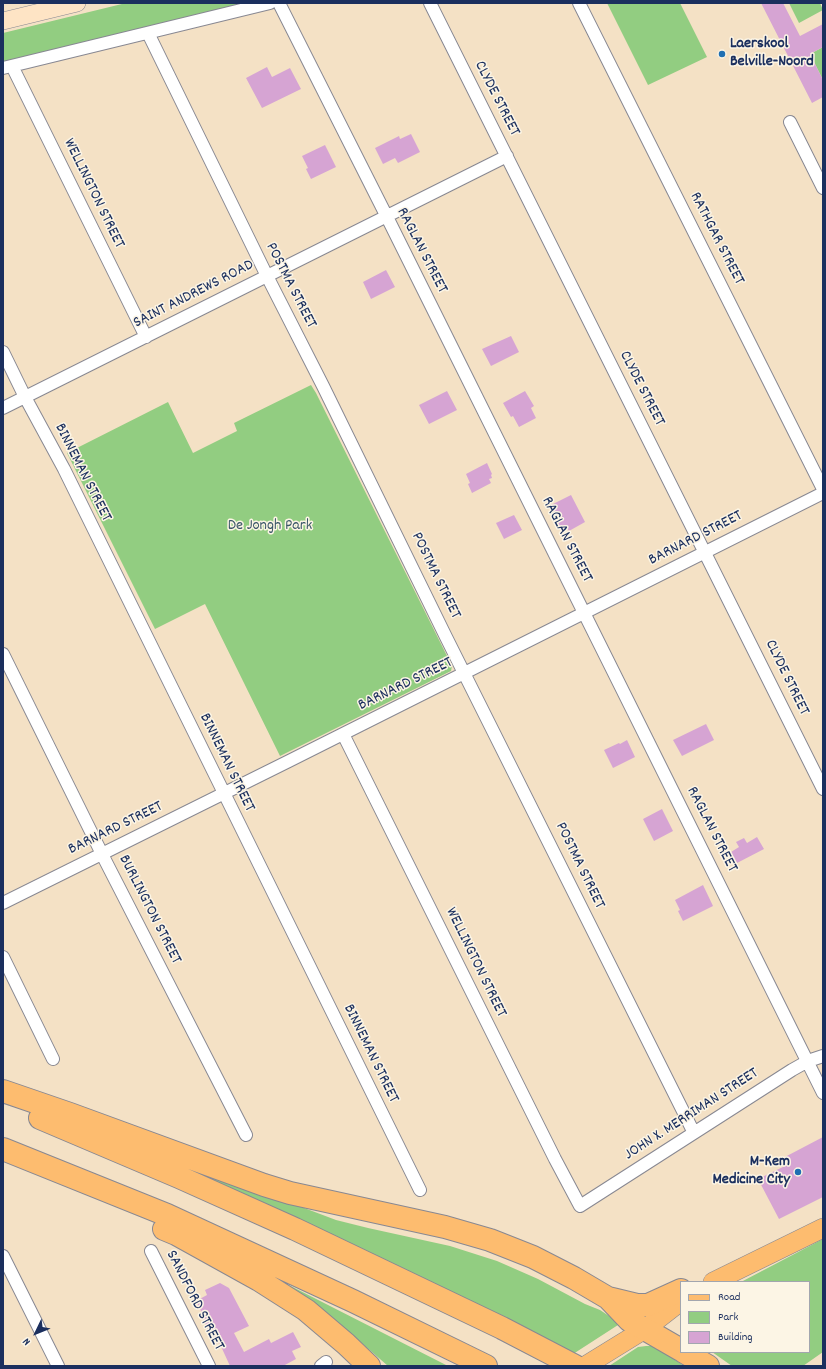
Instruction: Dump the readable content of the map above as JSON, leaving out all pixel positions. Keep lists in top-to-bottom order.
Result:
{
  "streets": {
    "street": [
      "CLYDE STREET",
      "WELLINGTON STREET",
      "RATHGAR STREET",
      "RAGLAN STREET",
      "POSTMA STREET",
      "SAINT ANDREWS ROAD",
      "BINNEMAN STREET",
      "BARNARD STREET",
      "BURLINGTON STREET",
      "JOHN X. MERRIMAN STREET",
      "SANDFORD STREET"
    ]
  },
  "crossings": [
    ["CLYDE STREET", "SAINT ANDREWS ROAD"],
    ["CLYDE STREET", "BARNARD STREET"],
    ["WELLINGTON STREET", "SAINT ANDREWS ROAD"],
    ["WELLINGTON STREET", "BARNARD STREET"],
    ["WELLINGTON STREET", "JOHN X. MERRIMAN STREET"],
    ["RAGLAN STREET", "SAINT ANDREWS ROAD"],
    ["RAGLAN STREET", "BARNARD STREET"],
    ["RAGLAN STREET", "JOHN X. MERRIMAN STREET"],
    ["POSTMA STREET", "SAINT ANDREWS ROAD"],
    ["POSTMA STREET", "BARNARD STREET"],
    ["POSTMA STREET", "JOHN X. MERRIMAN STREET"],
    ["SAINT ANDREWS ROAD", "BINNEMAN STREET"],
    ["BINNEMAN STREET", "BARNARD STREET"],
    ["BARNARD STREET", "BURLINGTON STREET"]
  ],
  "parks": ["De Jongh Park"],
  "places": ["Laerskool Belville-Noord", "M-Kem Medicine City"],
  "legend": ["Road", "Park", "Building"],
  "north": "bottom left"
}
